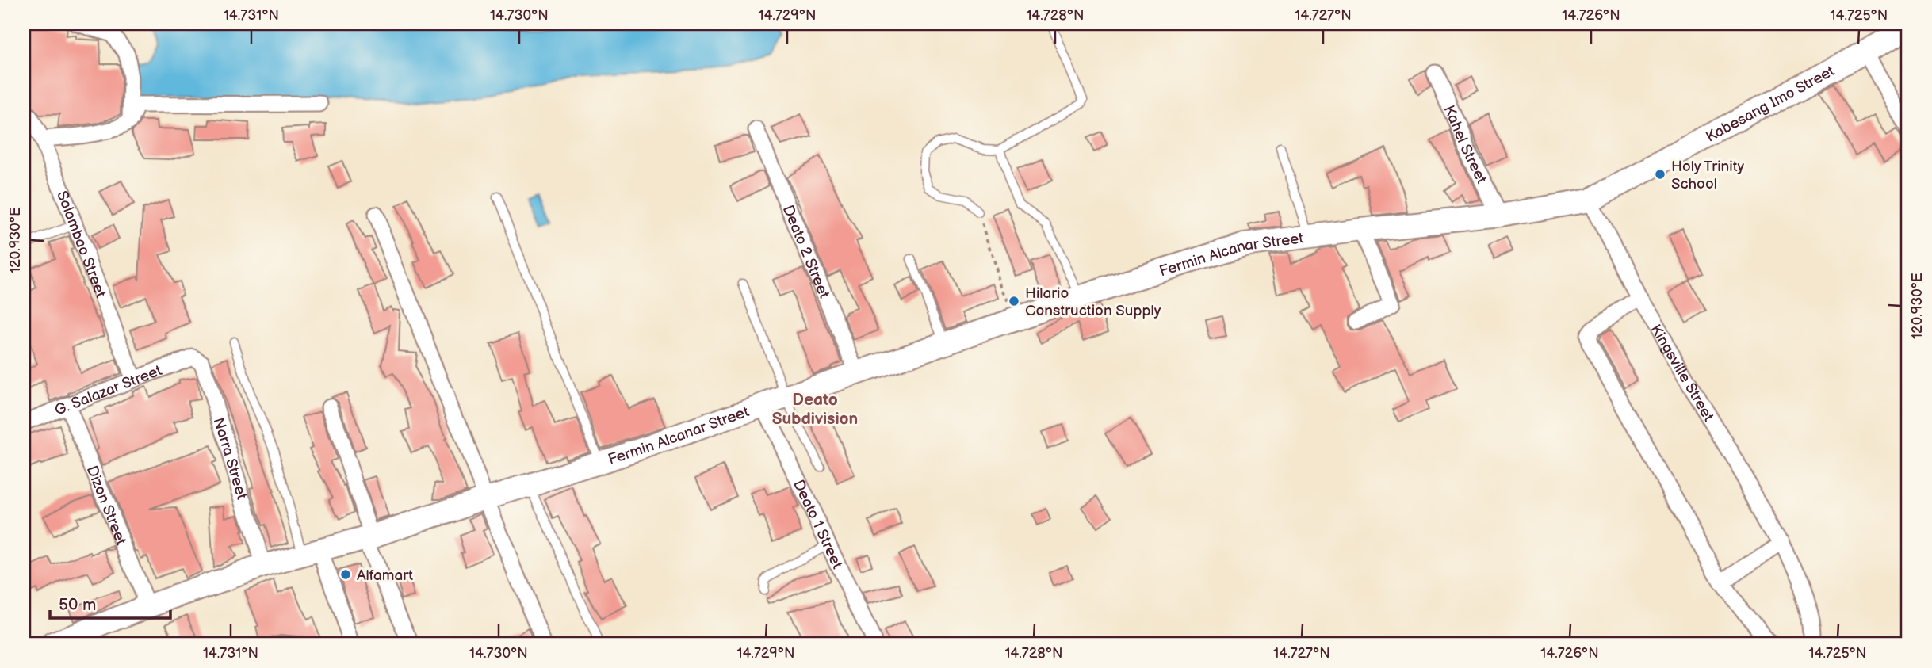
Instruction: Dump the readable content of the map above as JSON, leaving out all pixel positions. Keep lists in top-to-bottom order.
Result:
{
  "streets": {
    "main road": ["Kabesang Imo Street", "Fermin Alcanar Street"],
    "street": [
      "Kahel Street",
      "Salambao Street",
      "Deato 2 Street",
      "Kingsville Street",
      "G. Salazar Street",
      "Narra Street",
      "Dizon Street",
      "Deato 1 Street"
    ]
  },
  "crossings": [
    ["Kabesang Imo Street", "Fermin Alcanar Street"],
    ["Kabesang Imo Street", "Kingsville Street"],
    ["Kahel Street", "Fermin Alcanar Street"],
    ["Salambao Street", "G. Salazar Street"],
    ["Deato 2 Street", "Fermin Alcanar Street"],
    ["Fermin Alcanar Street", "Narra Street"],
    ["Fermin Alcanar Street", "Dizon Street"],
    ["Fermin Alcanar Street", "Deato 1 Street"],
    ["G. Salazar Street", "Narra Street"],
    ["G. Salazar Street", "Dizon Street"]
  ],
  "districts": ["Deato Subdivision"],
  "places": ["Holy Trinity School", "Hilario Construction Supply", "Alfamart"],
  "scale_bar": "50 m",
  "coordinates": [
    "14.731°N",
    "14.730°N",
    "14.729°N",
    "14.728°N",
    "14.727°N",
    "14.726°N",
    "14.725°N",
    "120.930°E"
  ]
}
